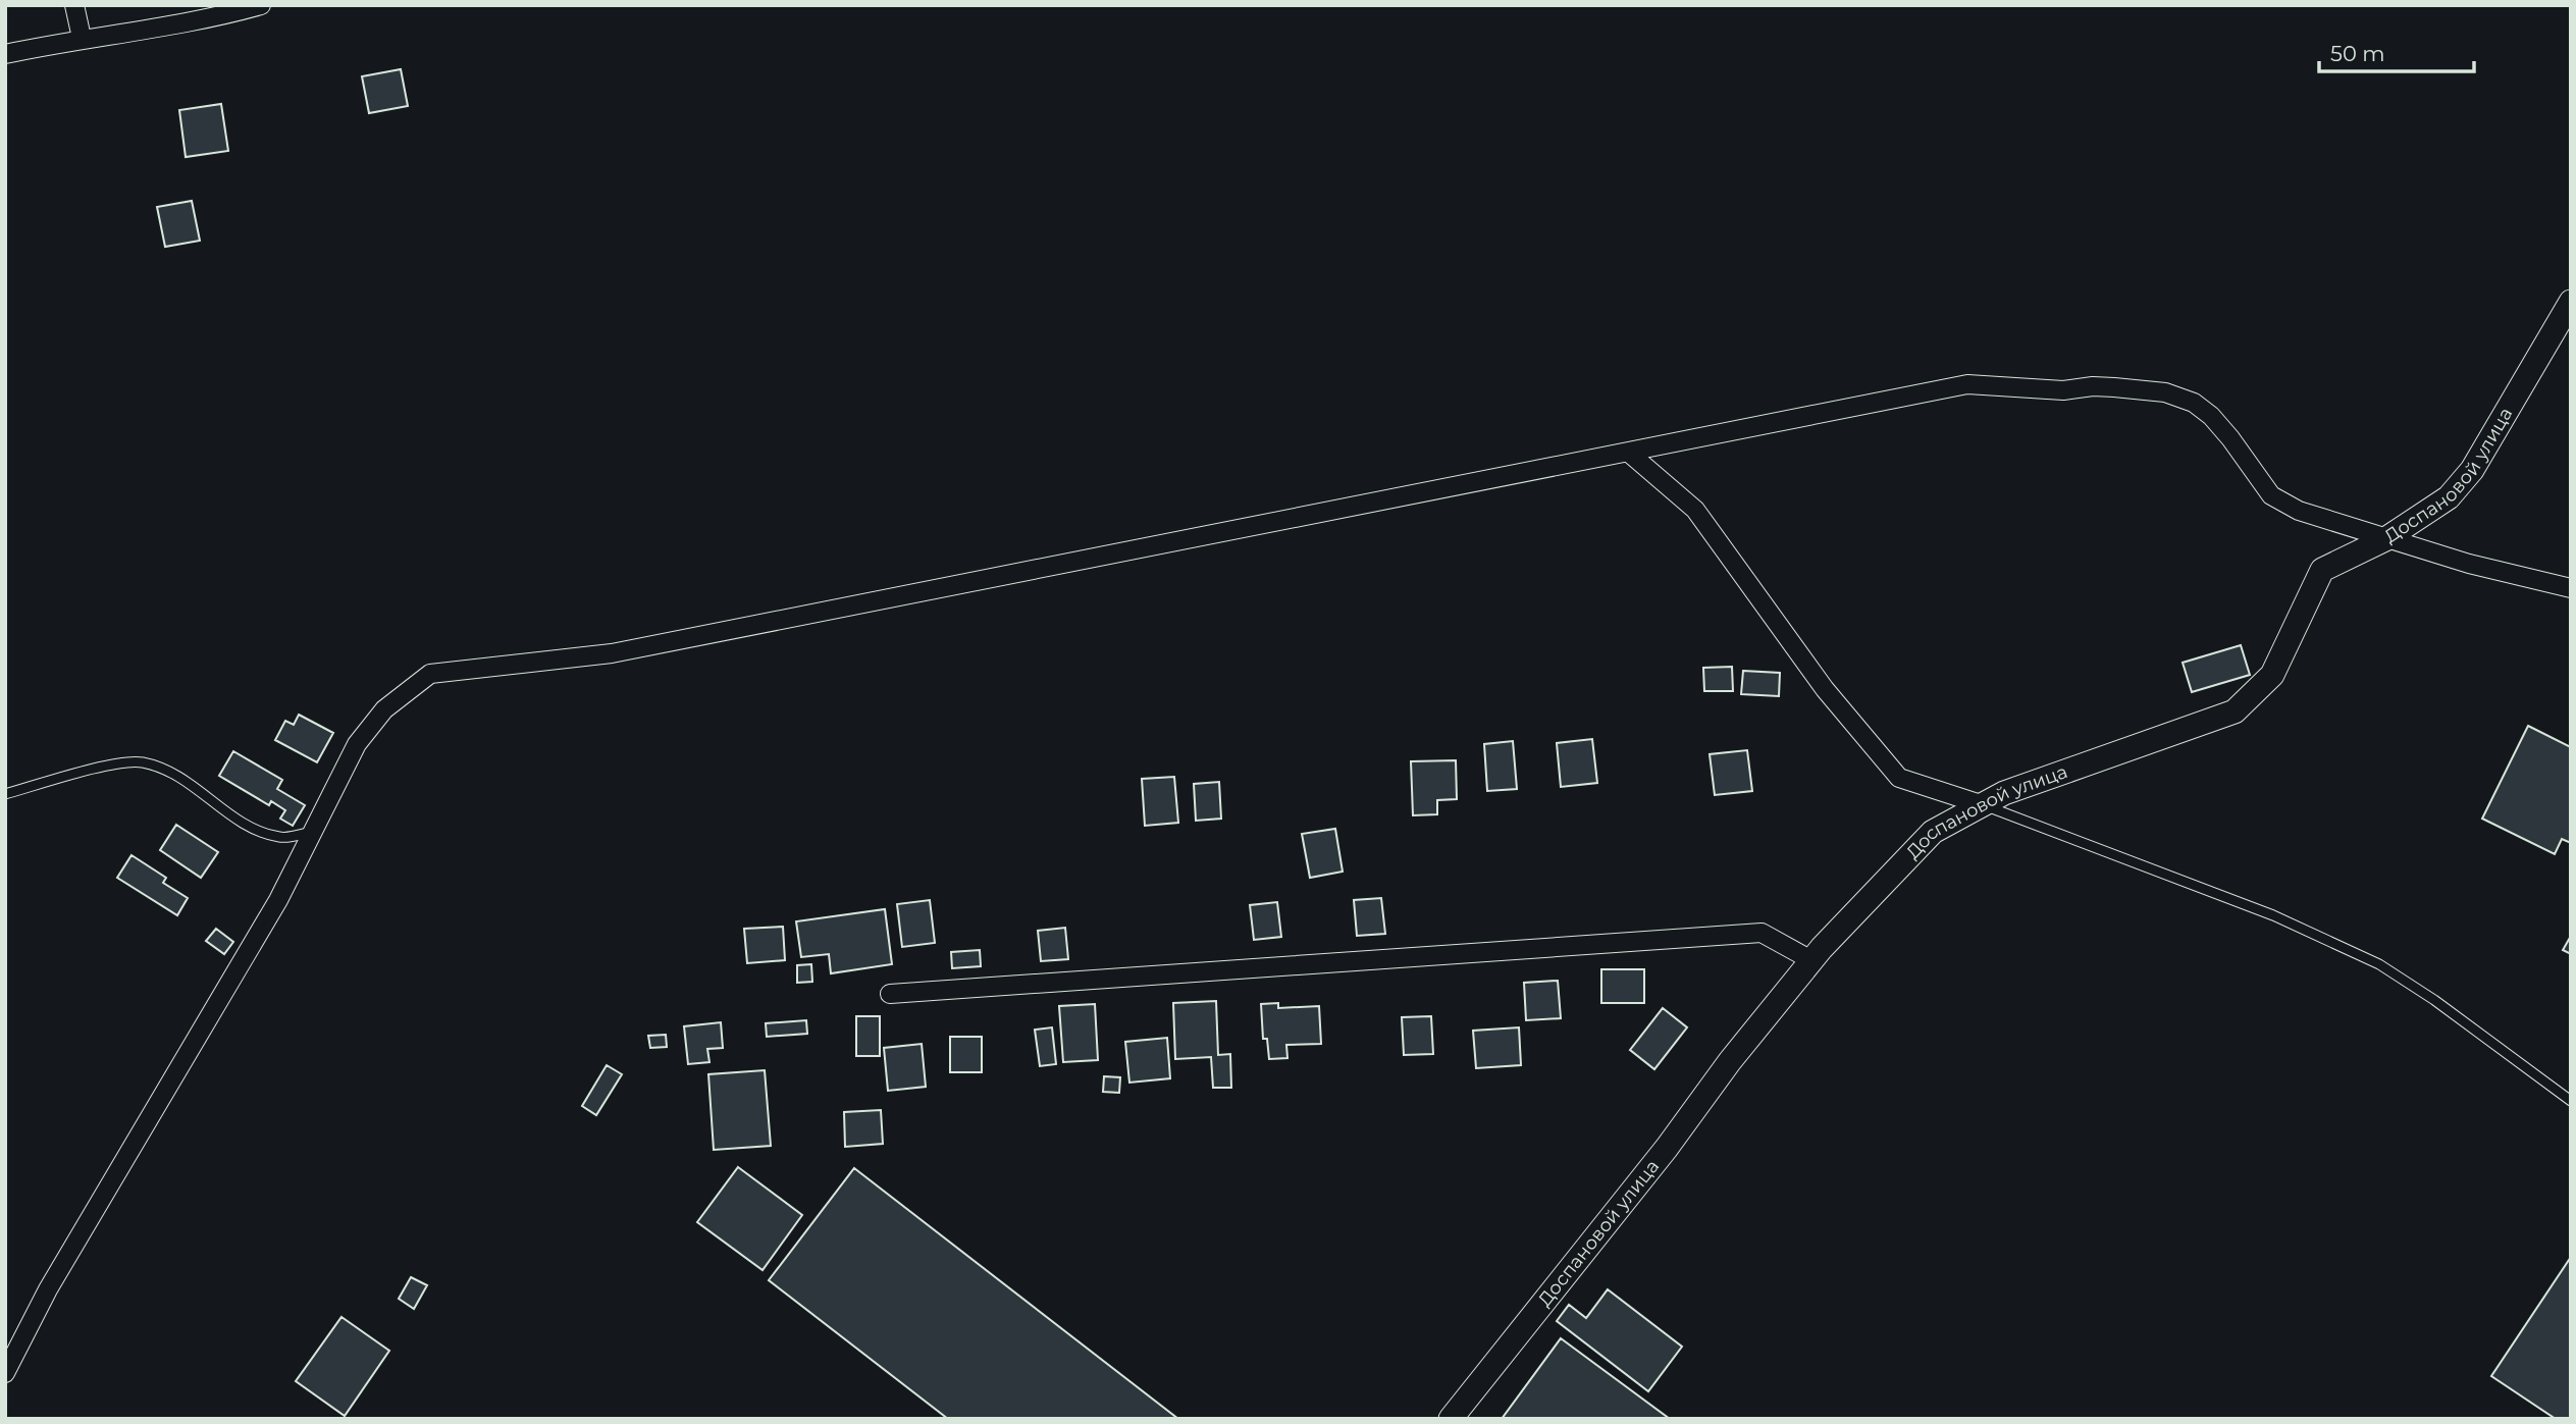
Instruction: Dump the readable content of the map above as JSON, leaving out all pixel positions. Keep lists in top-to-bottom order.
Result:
{
  "streets": {
    "street": ["Доспановой улица"]
  },
  "scale_bar": "50 m"
}
